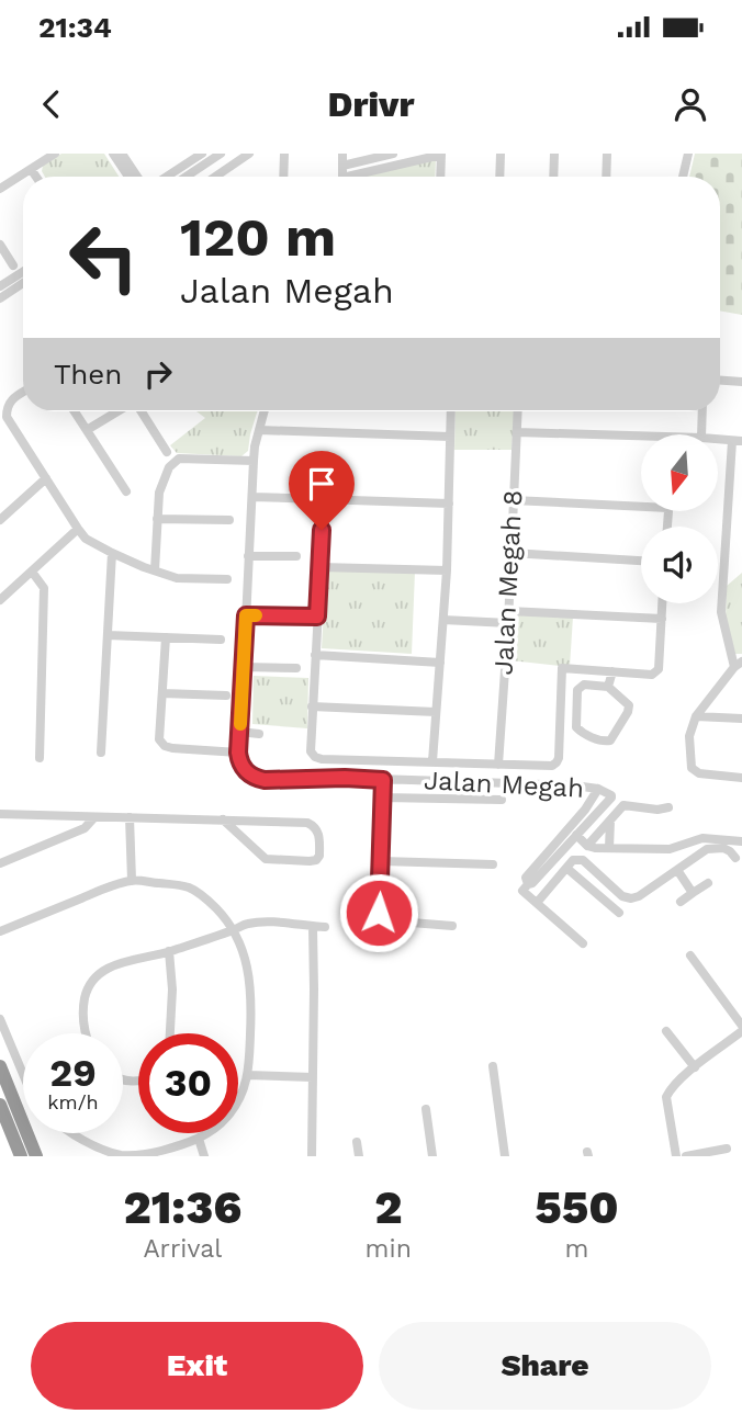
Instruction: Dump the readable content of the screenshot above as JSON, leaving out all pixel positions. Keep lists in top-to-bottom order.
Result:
{
  "streets": {
    "street": ["Jalan Megah 8", "Jalan Megah"]
  },
  "north": "bottom",
  "page": {
    "status": "21:34",
    "header": "Drivr",
    "turn": ["120 m", "Jalan Megah"],
    "then": "Then",
    "speed": "29 km/h",
    "limit": "30",
    "eta": [
      "21:36",
      "Arrival",
      "2",
      "min",
      "550",
      "m"
    ],
    "buttons": ["Exit", "Share"]
  }
}
